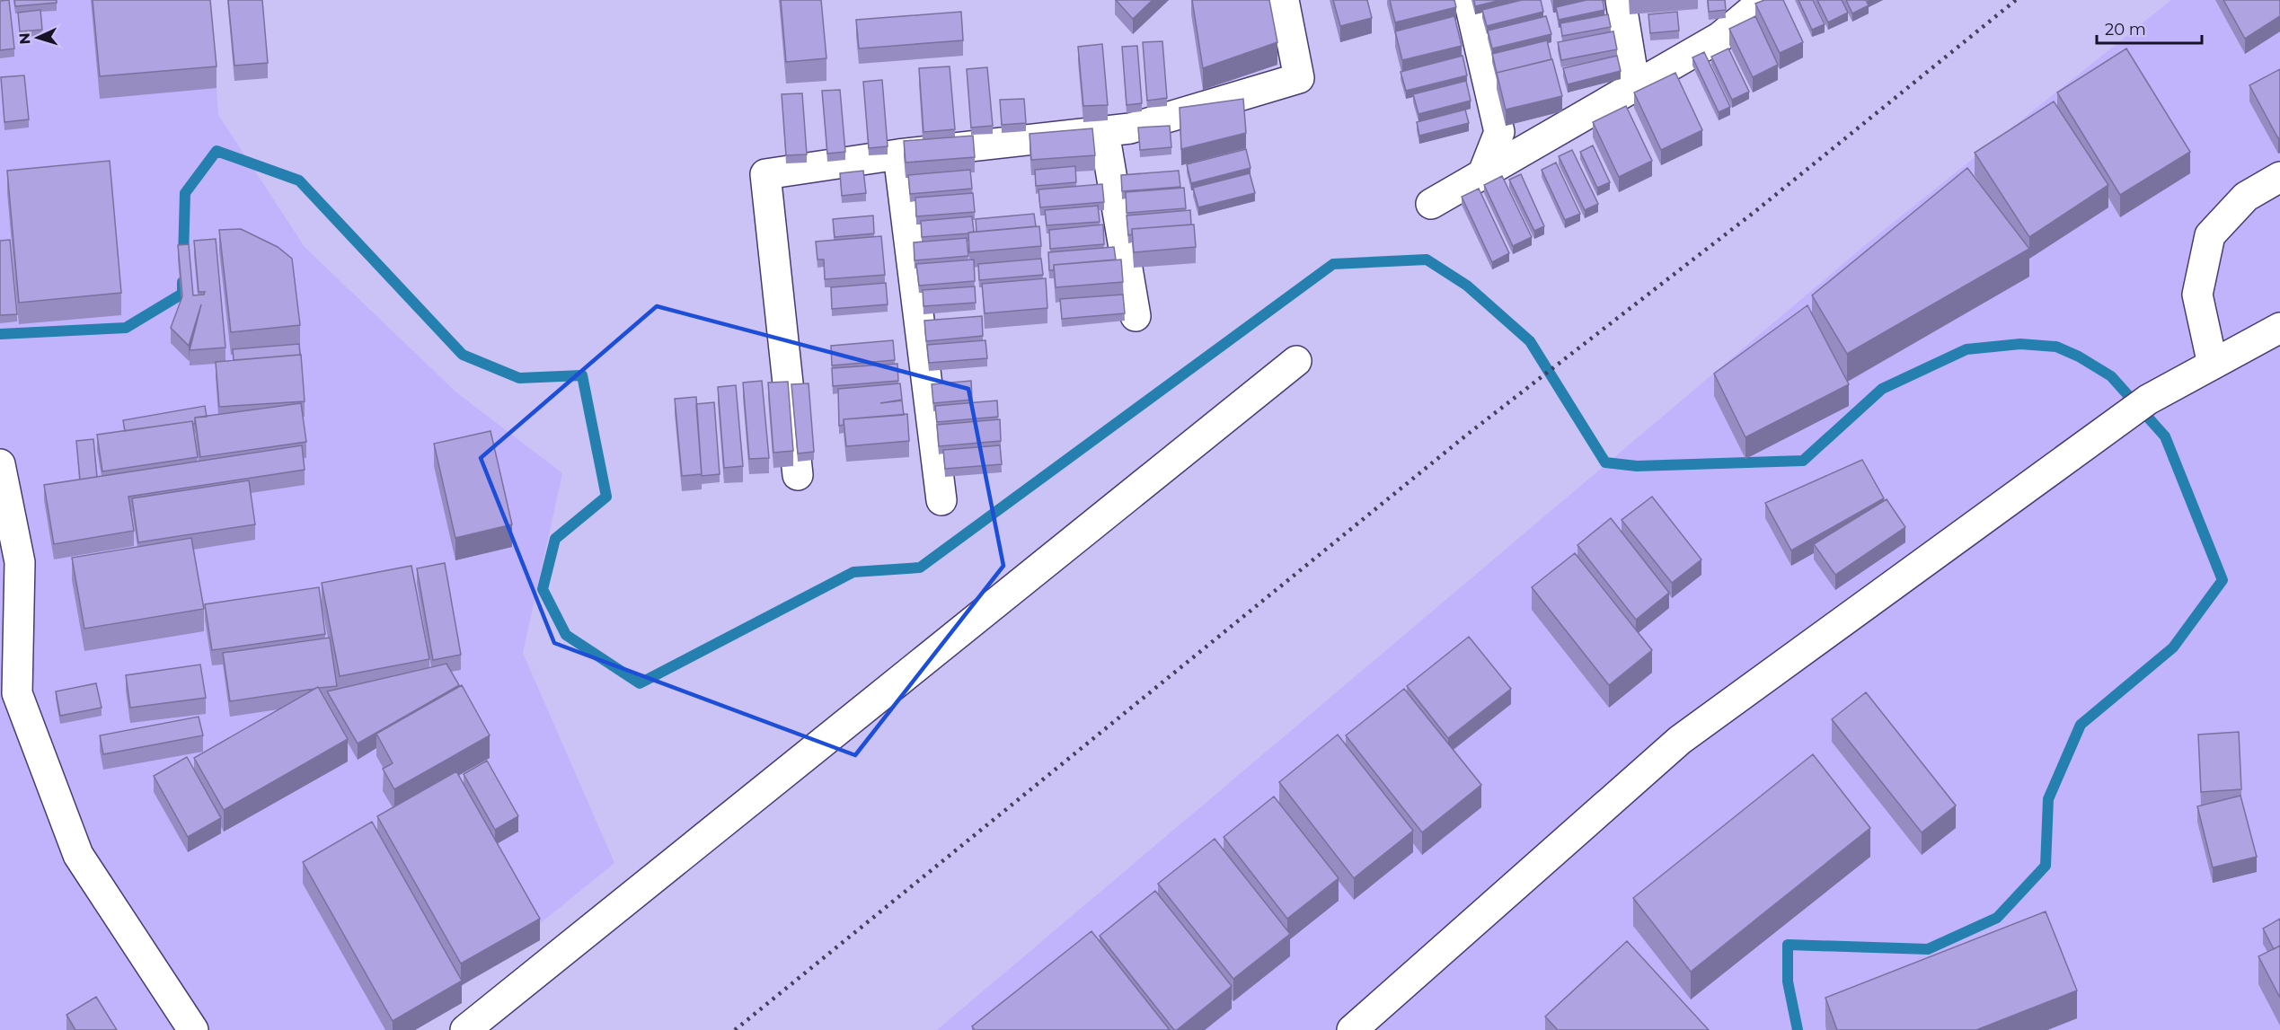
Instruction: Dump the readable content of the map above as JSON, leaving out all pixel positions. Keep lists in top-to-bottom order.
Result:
{
  "scale_bar": "20 m",
  "north": "left"
}
